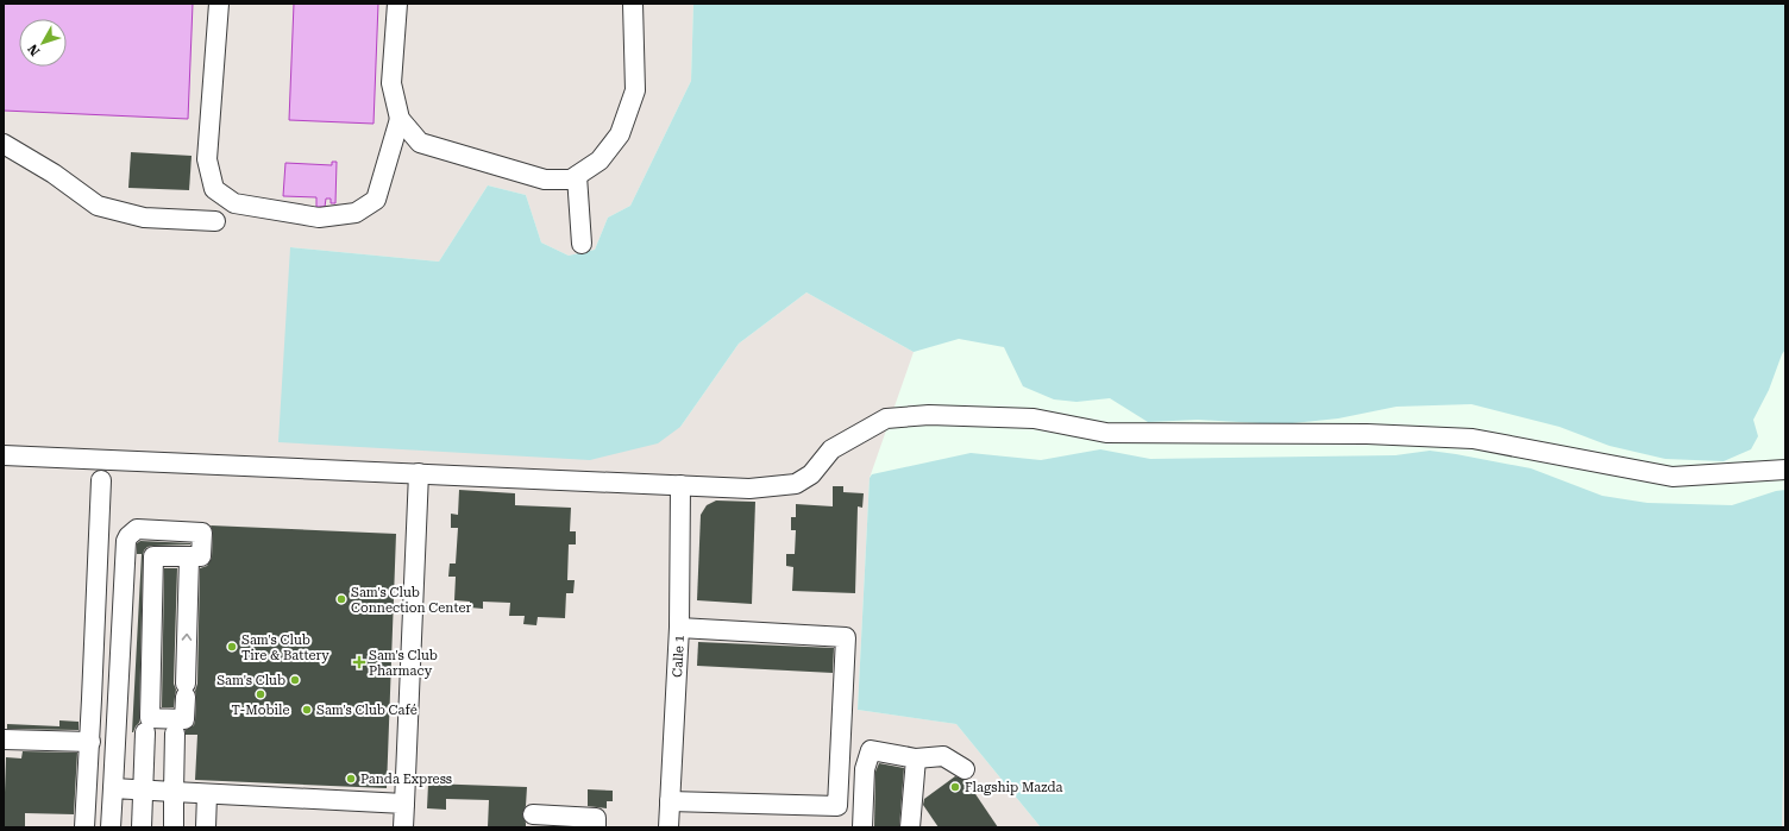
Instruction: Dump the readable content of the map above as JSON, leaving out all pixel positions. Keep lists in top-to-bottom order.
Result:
{
  "streets": {
    "street": ["Calle 1"]
  },
  "places": {
    "other": [
      "Sam's Club Connection Center",
      "Sam's Club Tire & Battery",
      "Sam's Club",
      "T-Mobile",
      "Sam's Club Café",
      "Panda Express",
      "Flagship Mazda"
    ],
    "health": ["Sam's Club Pharmacy"]
  },
  "north": "bottom left"
}
